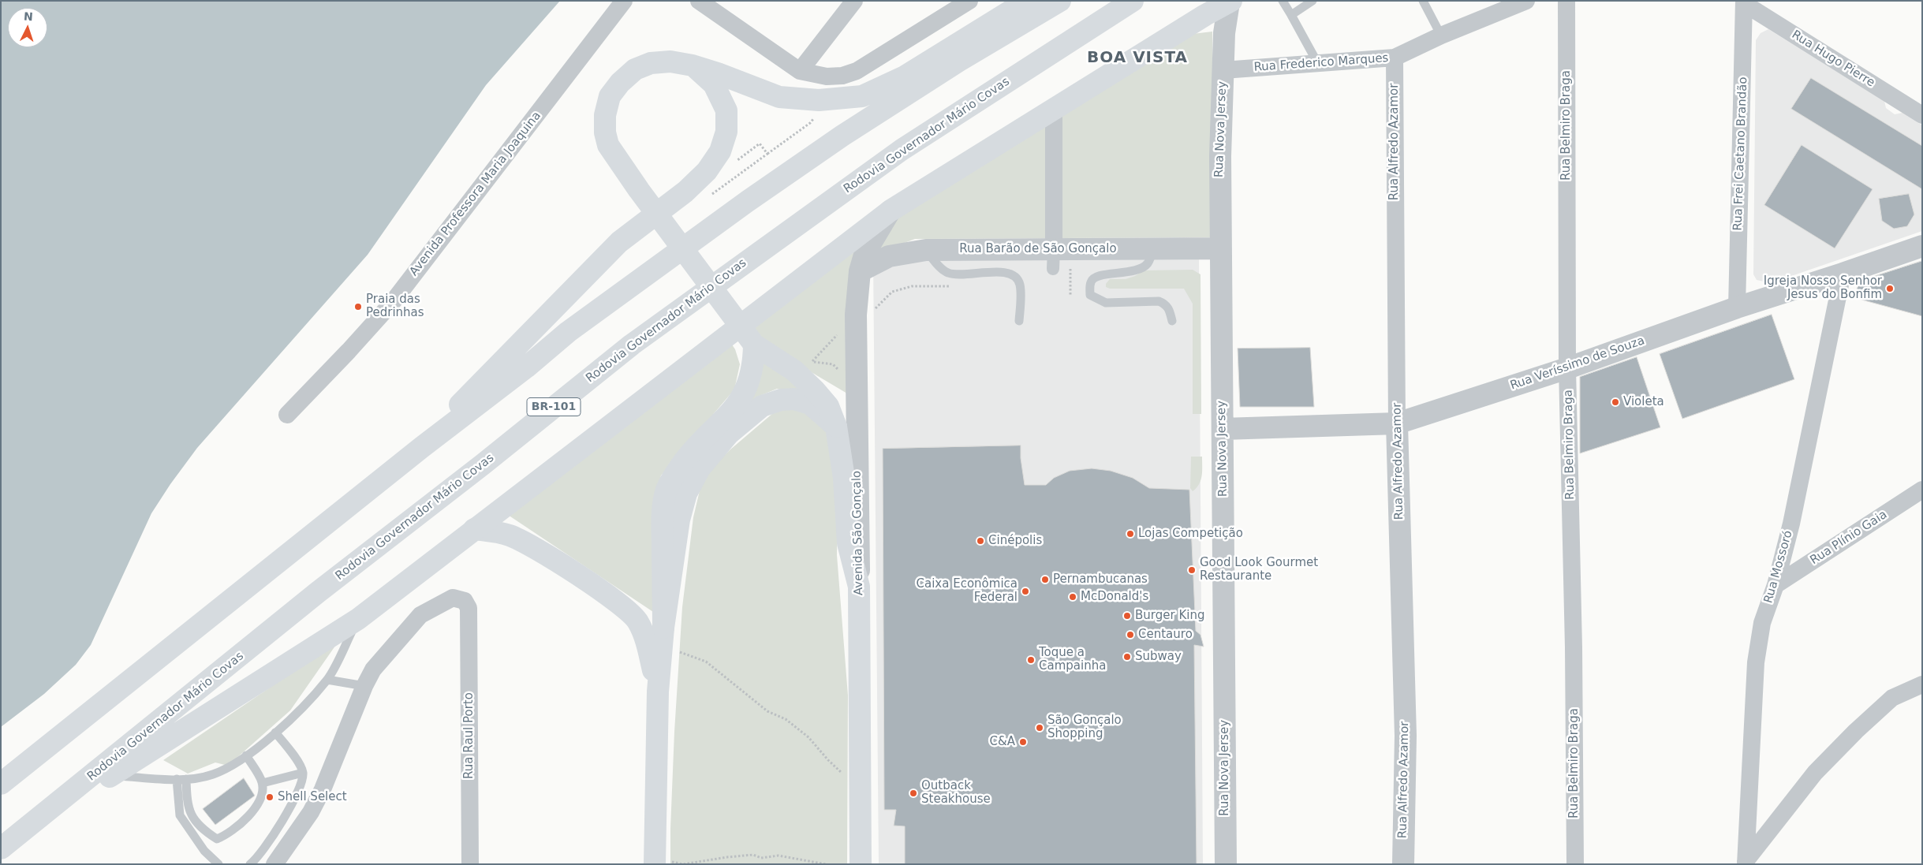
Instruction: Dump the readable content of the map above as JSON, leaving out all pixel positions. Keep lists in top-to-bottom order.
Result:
{
  "streets": {
    "main road": ["Rodovia Governador Mário Covas", "BR-101", "Avenida São Gonçalo"],
    "street": [
      "Rua Hugo Pierre",
      "Rua Frederico Marques",
      "Rua Belmiro Braga",
      "Rua Nova Jersey",
      "Rua Alfredo Azamor",
      "Rua Frei Caetano Brandão",
      "Avenida Professora Maria Joaquina",
      "Rua Barão de São Gonçalo",
      "Rua Veríssimo de Souza",
      "Rua Plínio Gaia",
      "Rua Mossoró",
      "Rua Raul Porto"
    ]
  },
  "crossings": [
    ["Rua Hugo Pierre", "Rua Frei Caetano Brandão"],
    ["Rua Frederico Marques", "Rua Nova Jersey"],
    ["Rua Frederico Marques", "Rua Alfredo Azamor"],
    ["Rua Belmiro Braga", "Rua Veríssimo de Souza"],
    ["Rua Nova Jersey", "Rua Barão de São Gonçalo"],
    ["Rua Nova Jersey", "Rua Veríssimo de Souza"],
    ["Rua Alfredo Azamor", "Rua Veríssimo de Souza"],
    ["Rua Frei Caetano Brandão", "Rua Veríssimo de Souza"],
    ["Rua Barão de São Gonçalo", "Avenida São Gonçalo"],
    ["Rua Veríssimo de Souza", "Rua Mossoró"],
    ["Rua Plínio Gaia", "Rua Mossoró"]
  ],
  "districts": ["BOA VISTA"],
  "places": [
    "Igreja Nosso Senhor Jesus do Bonfim",
    "Praia das Pedrinhas",
    "Violeta",
    "Lojas Competição",
    "Cinépolis",
    "Good Look Gourmet Restaurante",
    "Pernambucanas",
    "Caixa Econômica Federal",
    "McDonald's",
    "Burger King",
    "Centauro",
    "Subway",
    "Toque a Campainha",
    "São Gonçalo Shopping",
    "C&A",
    "Outback Steakhouse",
    "Shell Select"
  ],
  "north": "top"
}
